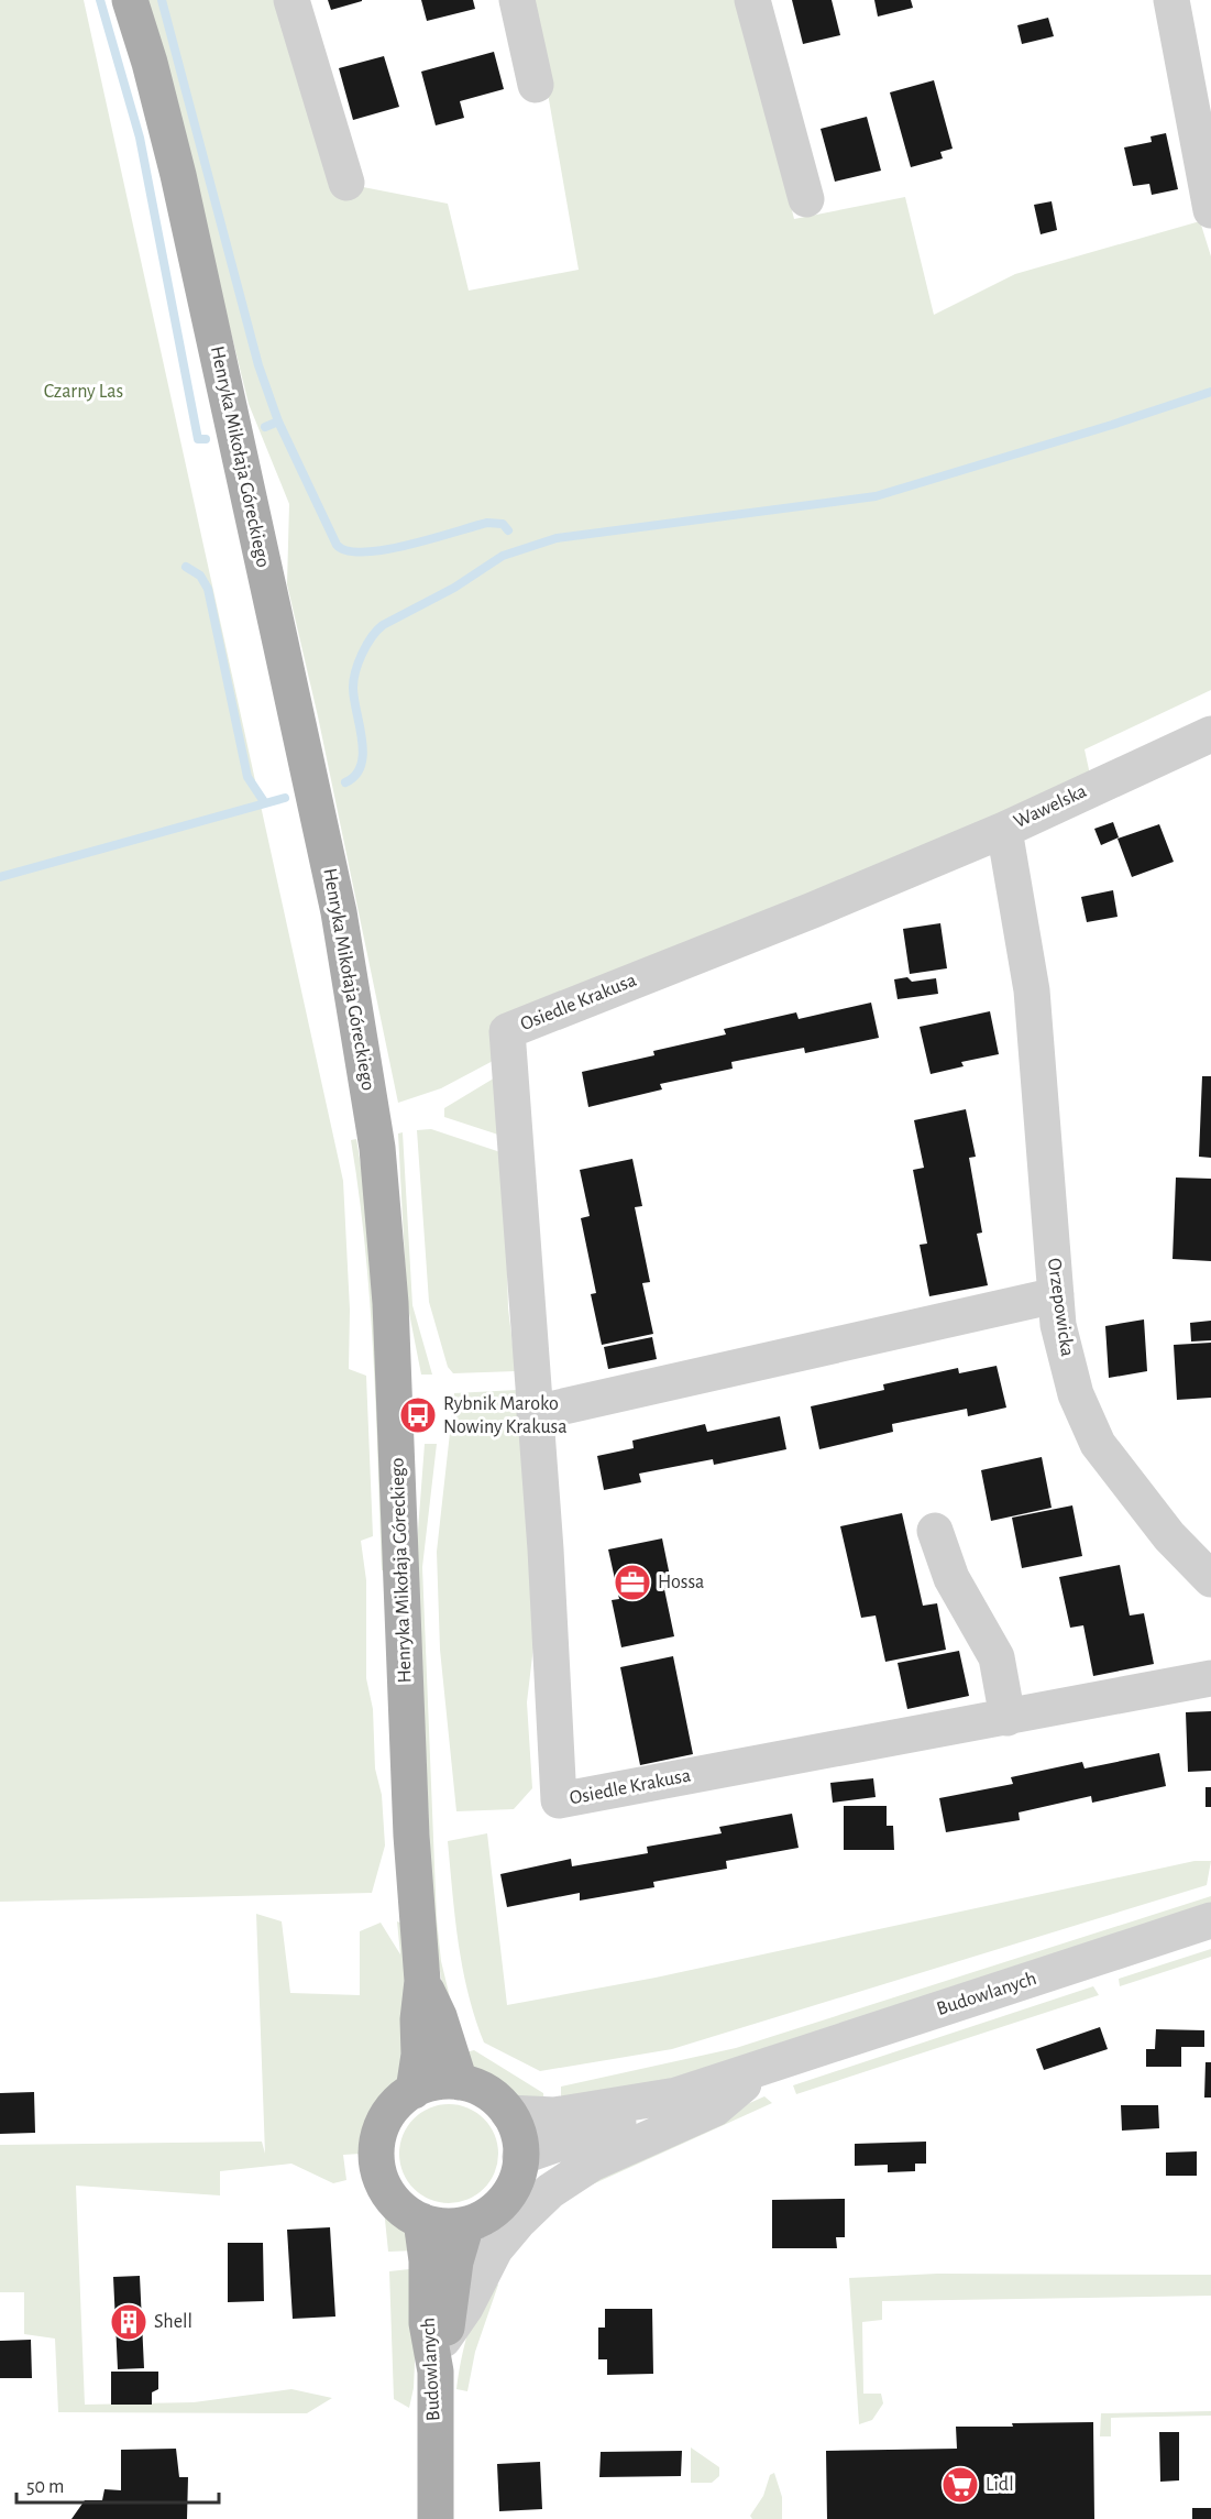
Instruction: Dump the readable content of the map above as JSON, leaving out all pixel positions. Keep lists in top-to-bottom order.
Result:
{
  "streets": {
    "main road": ["Henryka Mikołaja Góreckiego", "Budowlanych"],
    "street": ["Wawelska", "Osiedle Krakusa", "Orzepowicka"]
  },
  "crossings": [
    ["Henryka Mikołaja Góreckiego", "Budowlanych"],
    ["Wawelska", "Osiedle Krakusa"],
    ["Wawelska", "Orzepowicka"]
  ],
  "parks": ["Czarny Las"],
  "places": {
    "bus stop": ["Rybnik Maroko Nowiny Krakusa"],
    "office": ["Hossa"],
    "building": ["Shell"],
    "supermarket": ["Lidl"]
  },
  "scale_bar": "50 m"
}
